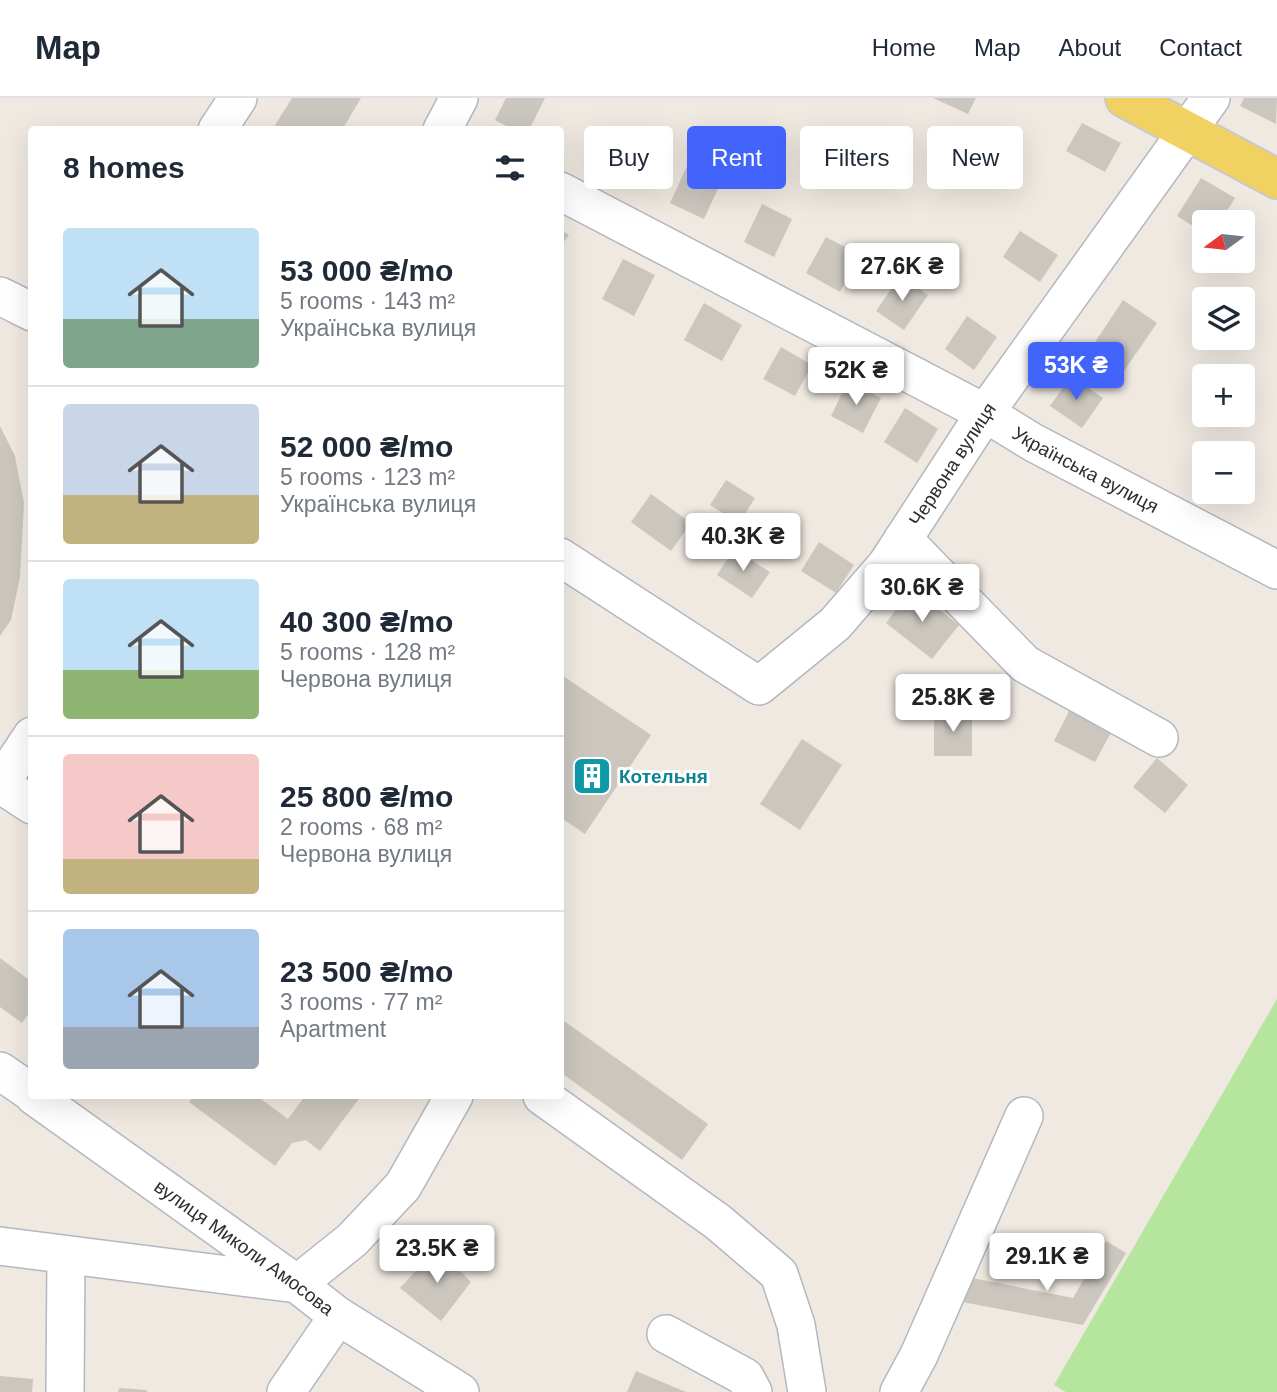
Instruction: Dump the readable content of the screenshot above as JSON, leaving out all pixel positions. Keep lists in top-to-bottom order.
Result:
{
  "streets": {
    "street": ["Червона вулиця", "Українська вулиця", "вулиця Миколи Амосова"]
  },
  "crossings": [
    ["Червона вулиця", "Українська вулиця"]
  ],
  "places": {
    "building": ["Котельня"]
  },
  "north": "left",
  "page": {
    "header": "Map",
    "nav": [
      "Home",
      "Map",
      "About",
      "Contact"
    ],
    "chip": [
      "Buy",
      "Rent",
      "Filters",
      "New"
    ],
    "heading": "8 homes",
    "map_buttons": ["+", "−"],
    "list": [
      {
        "name": "53 000 ₴/mo",
        "note": "5 rooms · 143 m² · Українська вулиця"
      },
      {
        "name": "52 000 ₴/mo",
        "note": "5 rooms · 123 m² · Українська вулиця"
      },
      {
        "name": "40 300 ₴/mo",
        "note": "5 rooms · 128 m² · Червона вулиця"
      },
      {
        "name": "25 800 ₴/mo",
        "note": "2 rooms · 68 m² · Червона вулиця"
      },
      {
        "name": "23 500 ₴/mo",
        "note": "3 rooms · 77 m² · Apartment"
      }
    ],
    "price": [
      "27.6K ₴",
      "53K ₴",
      "52K ₴",
      "40.3K ₴",
      "30.6K ₴",
      "25.8K ₴",
      "23.5K ₴",
      "29.1K ₴"
    ]
  }
}
